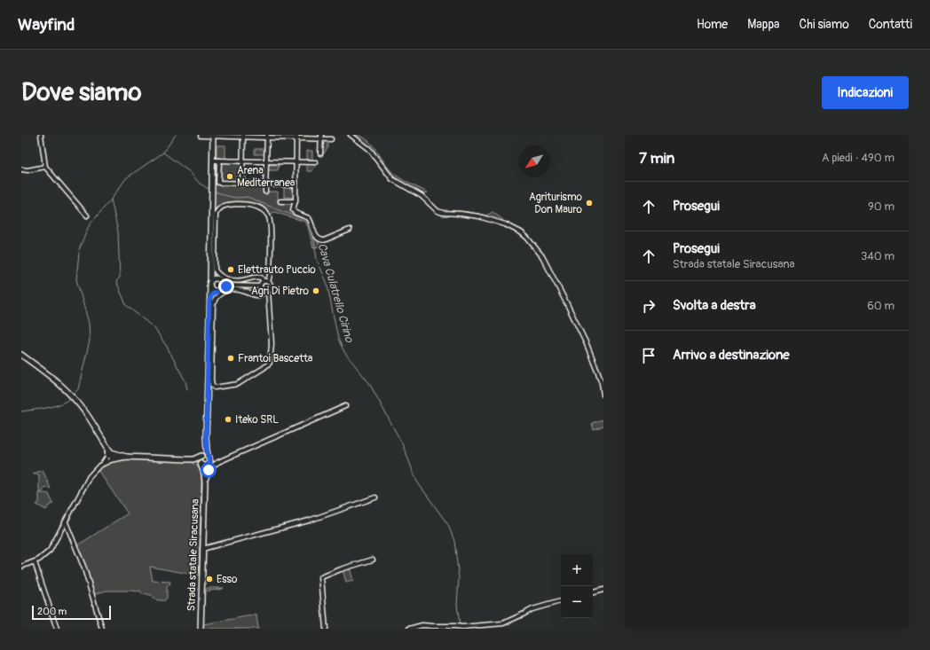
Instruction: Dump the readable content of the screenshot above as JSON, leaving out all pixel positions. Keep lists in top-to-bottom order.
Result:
{
  "streets": {
    "main road": ["Strada statale Siracusana"]
  },
  "water": ["Cava Culatrello Cirino"],
  "places": [
    "Arena Mediterranea",
    "Agriturismo Don Mauro",
    "Elettrauto Puccio",
    "Agri Di Pietro",
    "Frantoi Bascetta",
    "Iteko SRL",
    "Esso"
  ],
  "scale_bar": "200 m",
  "north": "bottom left",
  "page": {
    "header": "Wayfind",
    "nav": [
      "Home",
      "Mappa",
      "Chi siamo",
      "Contatti"
    ],
    "buttons": "Indicazioni",
    "title": "Dove siamo",
    "heading": ["7 min", "A piedi · 490 m"],
    "list": [
      ["Prosegui", "90 m"],
      ["Prosegui", "Strada statale Siracusana", "340 m"],
      ["Svolta a destra", "60 m"],
      "Arrivo a destinazione"
    ],
    "map_buttons": ["+", "−"],
    "scale": "200 m"
  }
}
